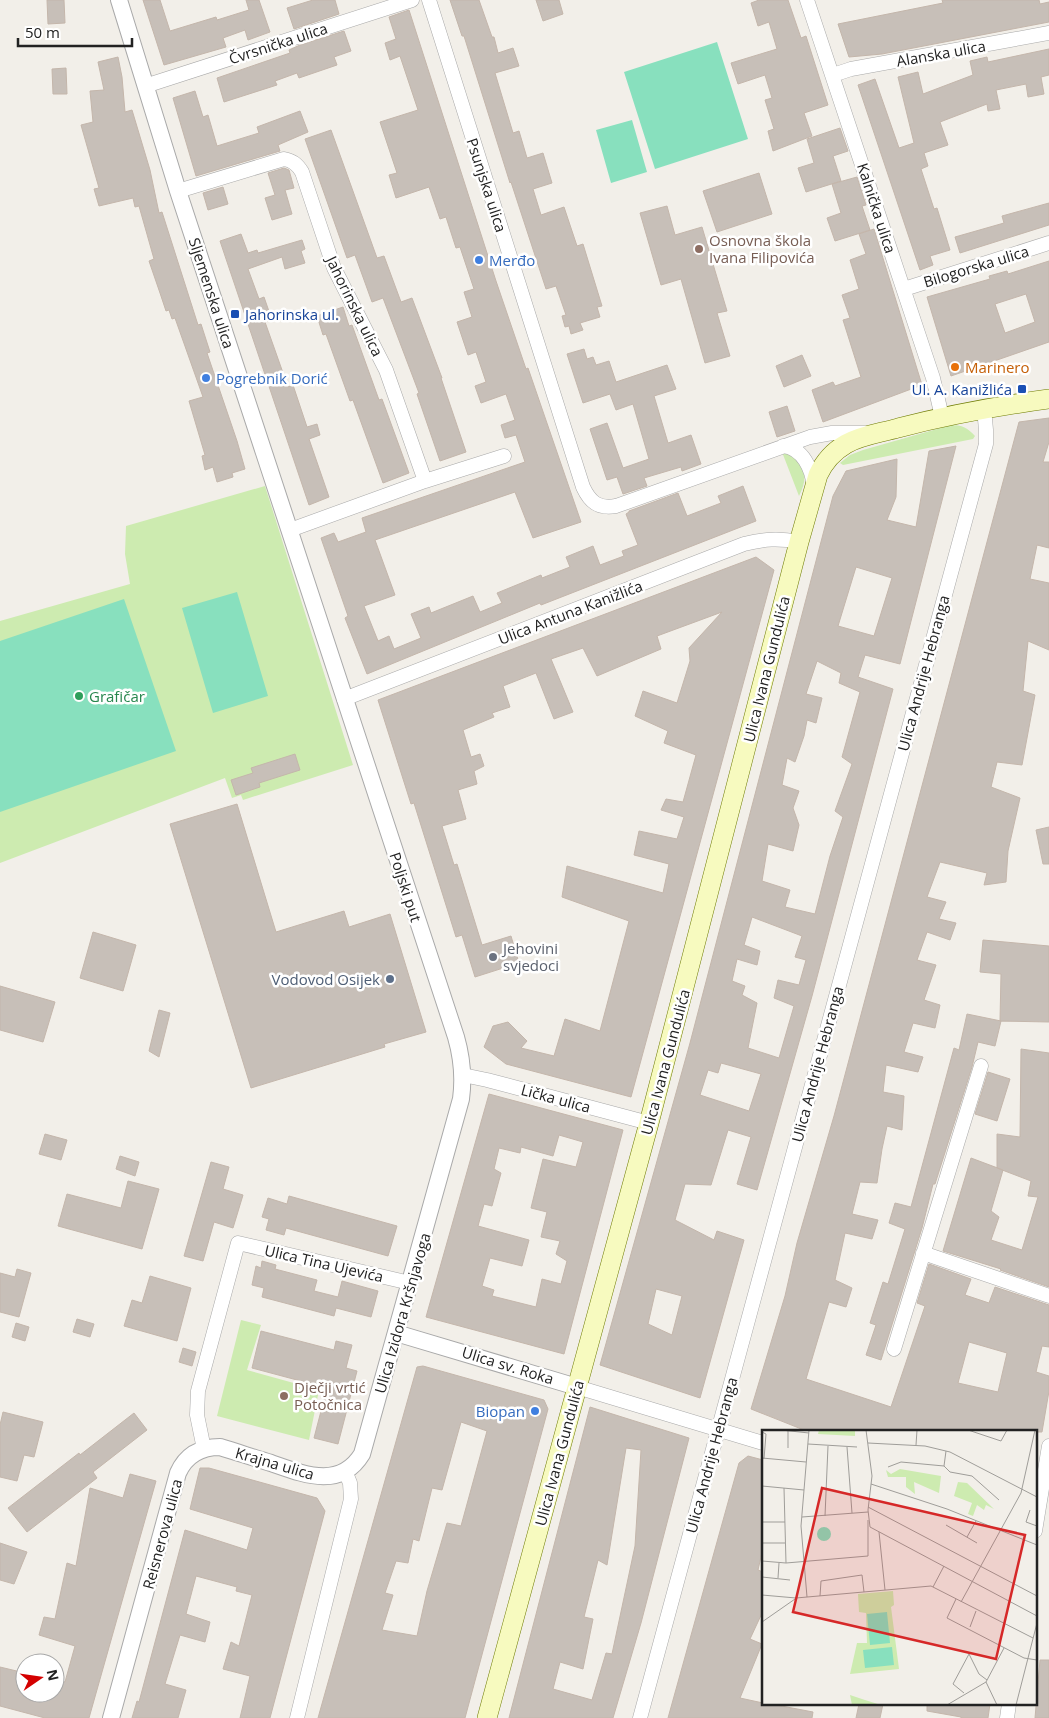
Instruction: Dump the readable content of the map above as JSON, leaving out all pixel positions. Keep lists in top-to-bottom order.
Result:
{
  "streets": {
    "main road": ["Ulica Ivana Gundulića"],
    "street": [
      "Čvrsnička ulica",
      "Alanska ulica",
      "Psunjska ulica",
      "Kalnička ulica",
      "Bilogorska ulica",
      "Sljemenska ulica",
      "Jahorinska ulica",
      "Ulica Antuna Kanižlića",
      "Ulica Andrije Hebranga",
      "Poljski put",
      "Lička ulica",
      "Ulica Tina Ujevića",
      "Ulica Izidora Kršnjavoga",
      "Ulica sv. Roka",
      "Krajna ulica",
      "Reisnerova ulica"
    ]
  },
  "crossings": [
    ["Čvrsnička ulica", "Sljemenska ulica"],
    ["Alanska ulica", "Kalnička ulica"],
    ["Kalnička ulica", "Bilogorska ulica"],
    ["Sljemenska ulica", "Jahorinska ulica"],
    ["Sljemenska ulica", "Ulica Antuna Kanižlića"],
    ["Sljemenska ulica", "Poljski put"],
    ["Ulica Antuna Kanižlića", "Ulica Ivana Gundulića"],
    ["Ulica Antuna Kanižlića", "Poljski put"],
    ["Ulica Ivana Gundulića", "Lička ulica"],
    ["Ulica Ivana Gundulića", "Ulica sv. Roka"],
    ["Ulica Andrije Hebranga", "Ulica sv. Roka"],
    ["Poljski put", "Lička ulica"],
    ["Poljski put", "Ulica Izidora Kršnjavoga"],
    ["Lička ulica", "Ulica Izidora Kršnjavoga"],
    ["Ulica Tina Ujevića", "Ulica Izidora Kršnjavoga"],
    ["Ulica Tina Ujevića", "Krajna ulica"],
    ["Ulica Tina Ujevića", "Reisnerova ulica"],
    ["Ulica Izidora Kršnjavoga", "Ulica sv. Roka"],
    ["Ulica Izidora Kršnjavoga", "Krajna ulica"],
    ["Krajna ulica", "Reisnerova ulica"]
  ],
  "places": {
    "other": [
      "Osnovna škola Ivana Filipovića",
      "Merđo",
      "Marinero",
      "Pogrebnik Dorić",
      "Grafičar",
      "Jehovini svjedoci",
      "Vodovod Osijek",
      "Dječji vrtić Potočnica",
      "Biopan"
    ],
    "transit": ["Jahorinska ul.", "Ul. A. Kanižlića"]
  },
  "scale_bar": "50 m",
  "north": "right"
}
